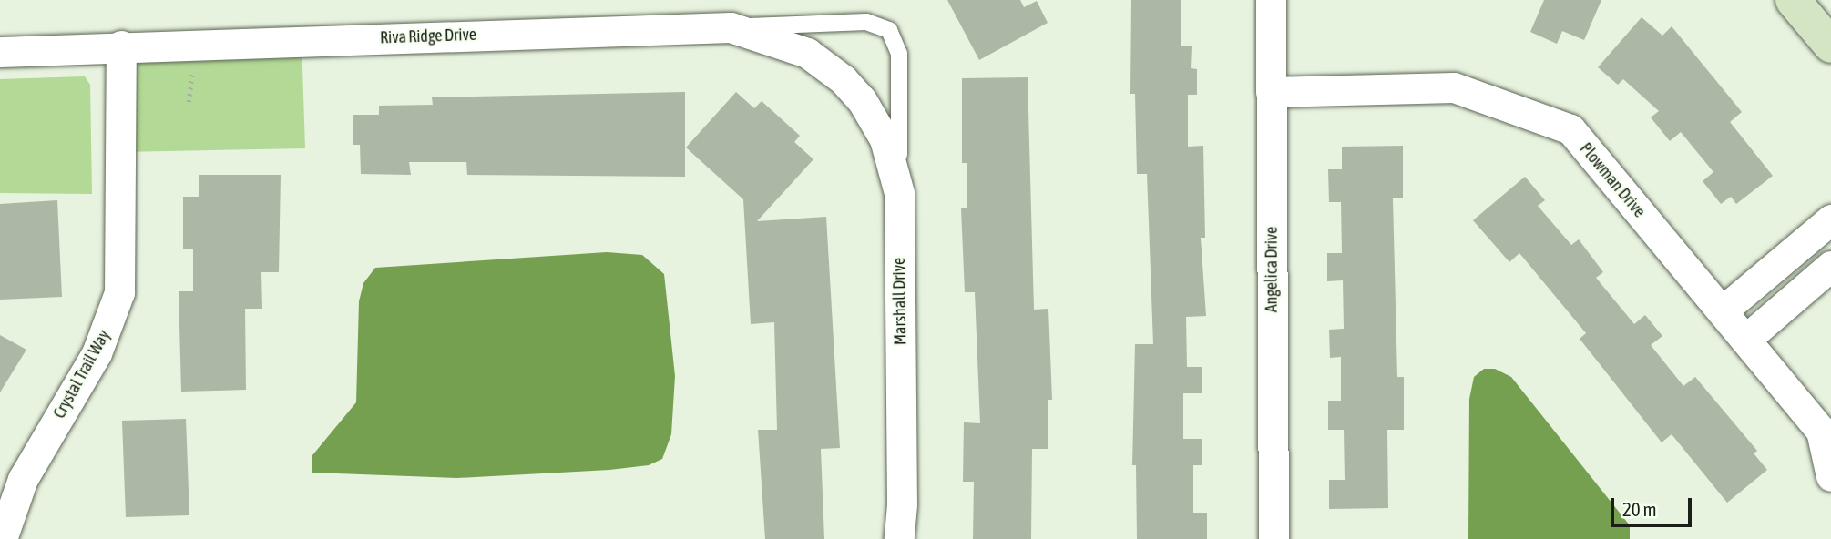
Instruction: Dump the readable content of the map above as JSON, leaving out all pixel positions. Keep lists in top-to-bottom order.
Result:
{
  "streets": {
    "street": [
      "Riva Ridge Drive",
      "Plowman Drive",
      "Angelica Drive",
      "Marshall Drive",
      "Crystal Trail Way"
    ]
  },
  "crossings": [
    ["Riva Ridge Drive", "Marshall Drive"],
    ["Riva Ridge Drive", "Crystal Trail Way"],
    ["Plowman Drive", "Angelica Drive"]
  ],
  "scale_bar": "20 m"
}
